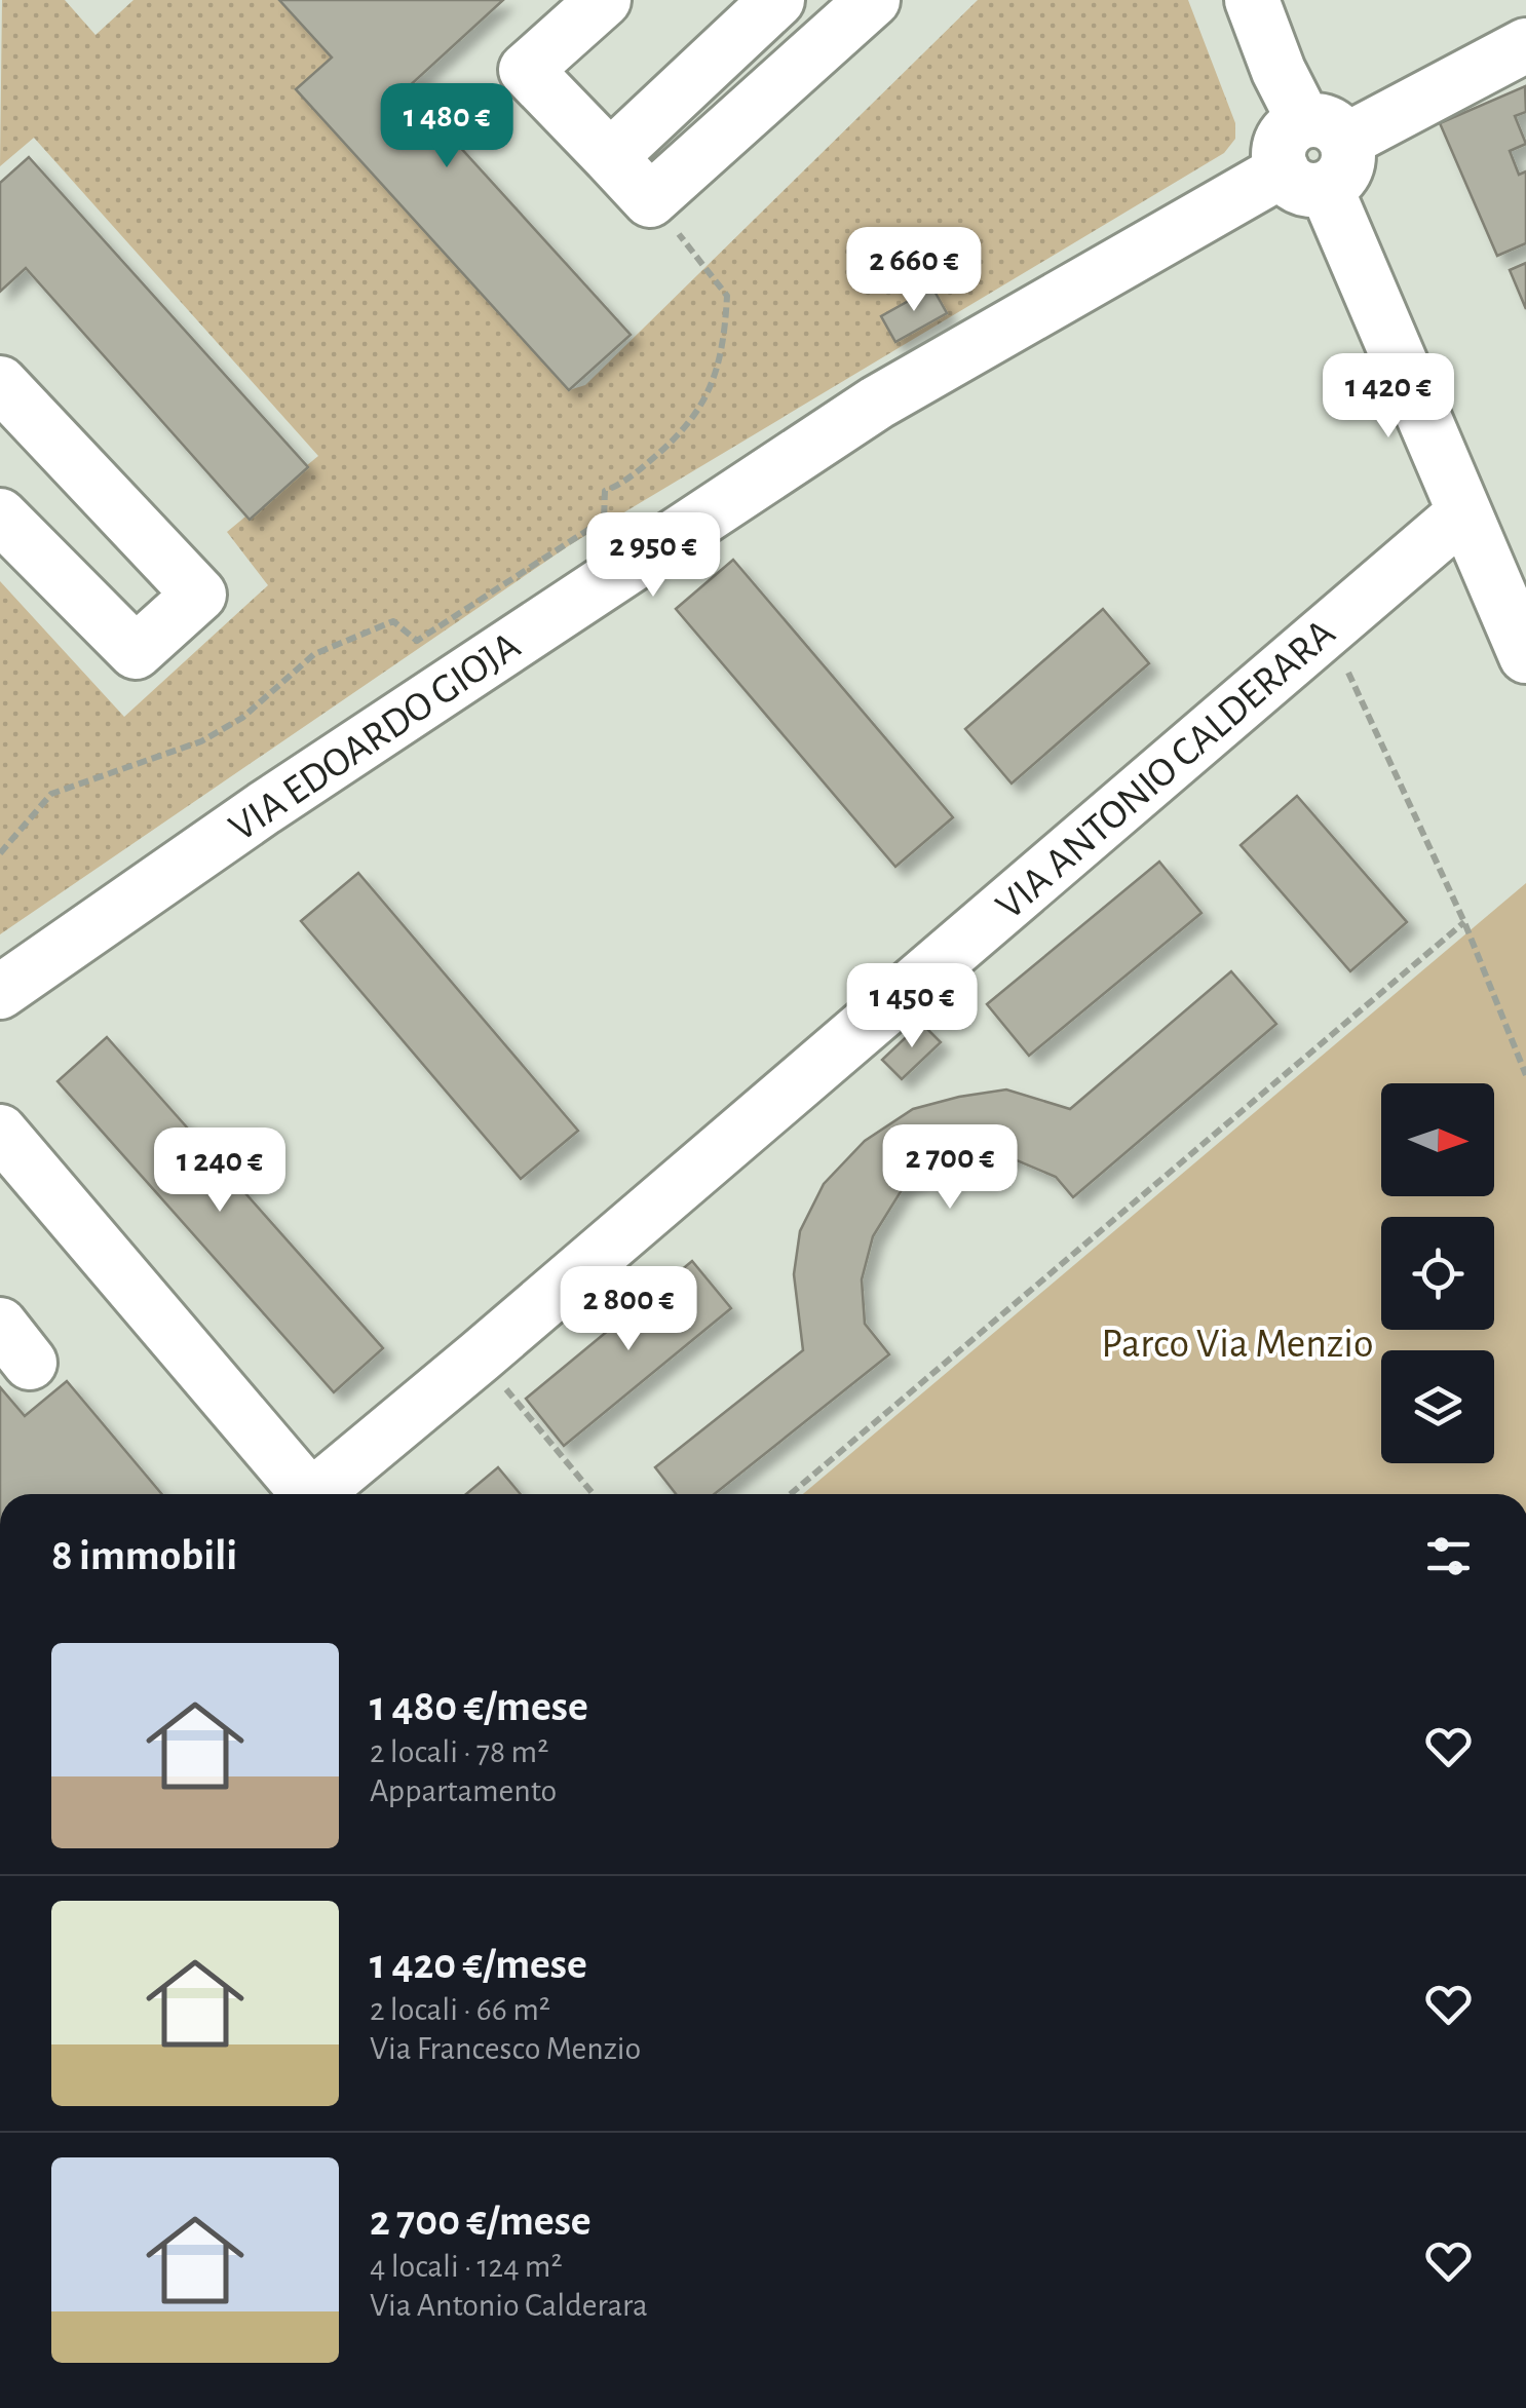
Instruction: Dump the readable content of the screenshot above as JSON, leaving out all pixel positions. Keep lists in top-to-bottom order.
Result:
{
  "streets": {
    "street": ["VIA EDOARDO GIOJA", "VIA ANTONIO CALDERARA"]
  },
  "parks": ["Parco Via Menzio"],
  "north": "right",
  "page": {
    "price": [
      "1 480 €",
      "2 660 €",
      "1 420 €",
      "2 950 €",
      "1 450 €",
      "2 700 €",
      "1 240 €",
      "2 800 €"
    ],
    "heading": "8 immobili",
    "list": [
      {
        "name": "1 480 €/mese",
        "note": "2 locali · 78 m² · Appartamento"
      },
      {
        "name": "1 420 €/mese",
        "note": "2 locali · 66 m² · Via Francesco Menzio"
      },
      {
        "name": "2 700 €/mese",
        "note": "4 locali · 124 m² · Via Antonio Calderara"
      }
    ]
  }
}
